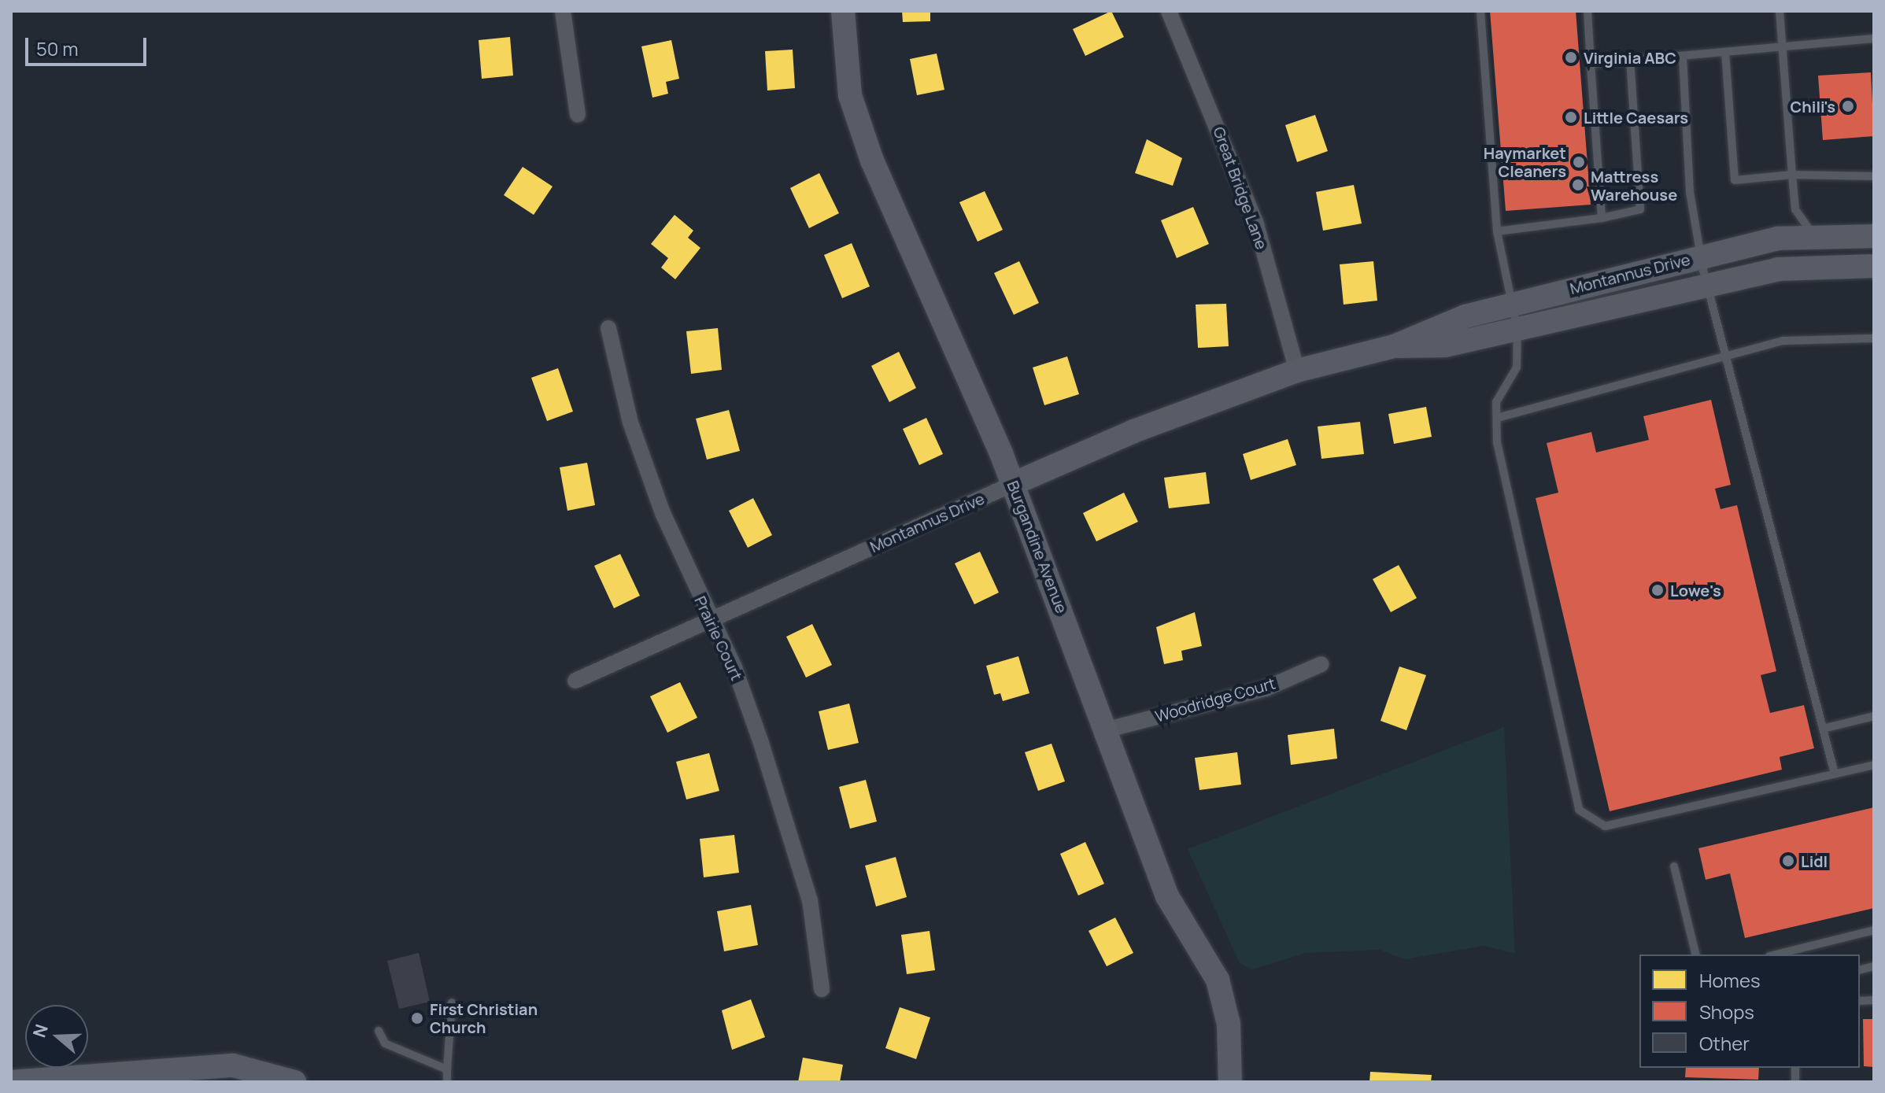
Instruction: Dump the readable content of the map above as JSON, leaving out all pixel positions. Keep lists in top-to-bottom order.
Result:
{
  "streets": {
    "street": [
      "Great Bridge Lane",
      "Montannus Drive",
      "Burgandine Avenue",
      "Prairie Court",
      "Woodridge Court"
    ]
  },
  "crossings": [
    ["Great Bridge Lane", "Montannus Drive"],
    ["Montannus Drive", "Burgandine Avenue"],
    ["Montannus Drive", "Prairie Court"],
    ["Burgandine Avenue", "Woodridge Court"]
  ],
  "places": [
    "Virginia ABC",
    "Chili's",
    "Little Caesars",
    "Haymarket Cleaners",
    "Mattress Warehouse",
    "Lowe's",
    "Lidl",
    "First Christian Church"
  ],
  "legend": ["Homes", "Shops", "Other"],
  "scale_bar": "50 m",
  "north": "left"
}
